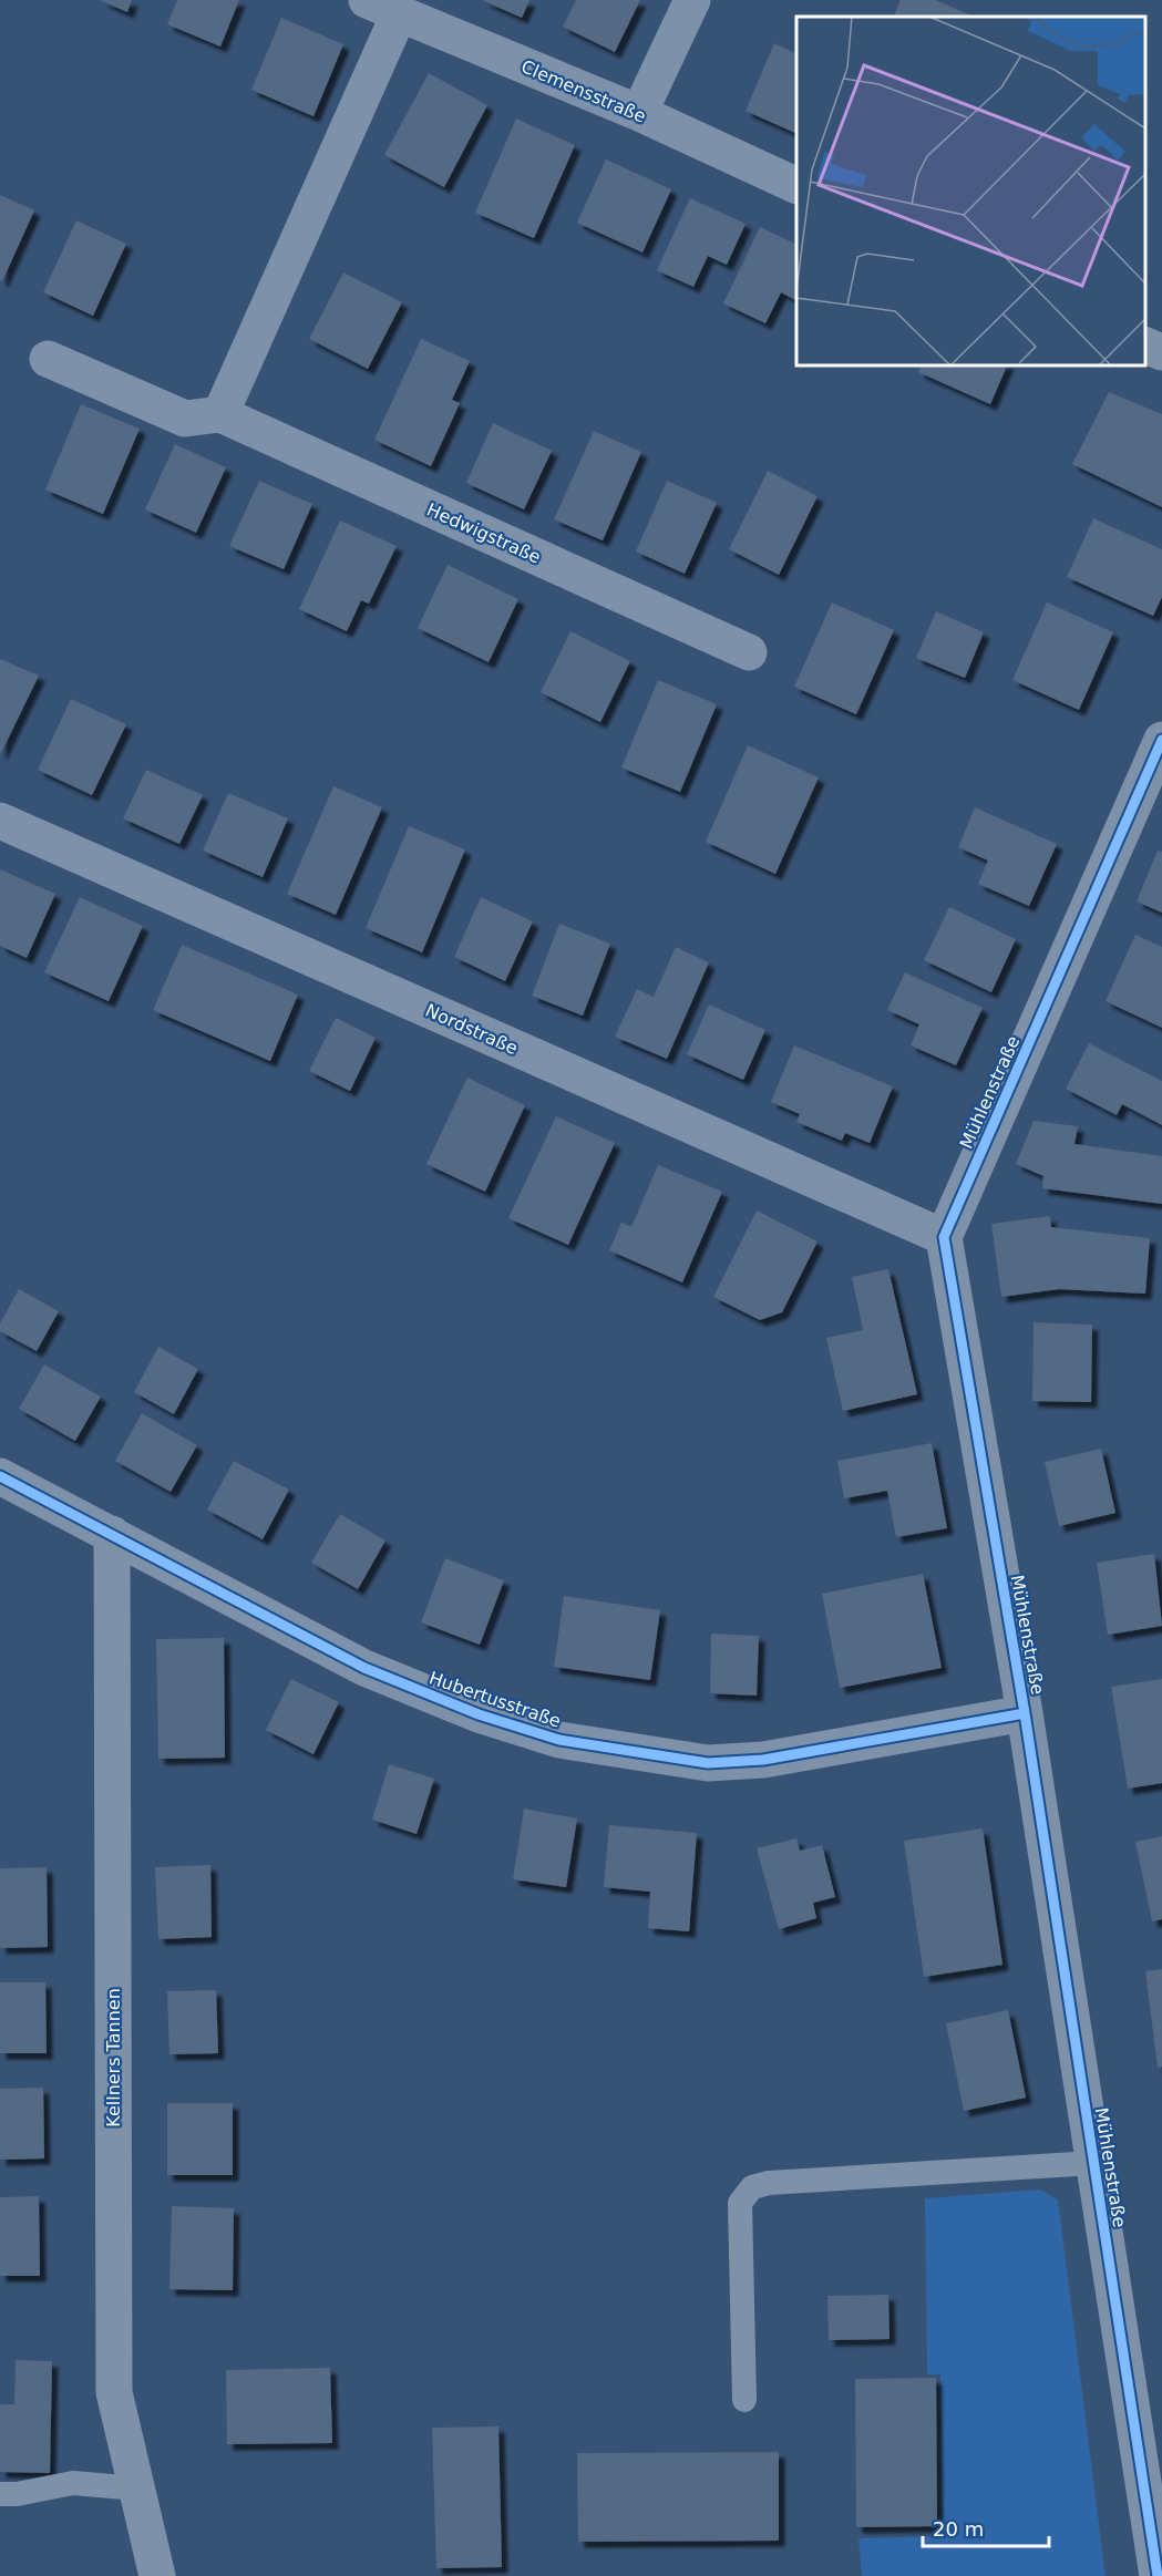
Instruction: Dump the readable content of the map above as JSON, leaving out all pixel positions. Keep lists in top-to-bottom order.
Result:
{
  "streets": {
    "street": [
      "Clemensstraße",
      "Hedwigstraße",
      "Nordstraße",
      "Mühlenstraße",
      "Hubertusstraße",
      "Kellners Tannen"
    ]
  },
  "crossings": [
    ["Nordstraße", "Mühlenstraße"],
    ["Mühlenstraße", "Hubertusstraße"],
    ["Hubertusstraße", "Kellners Tannen"]
  ],
  "scale_bar": "20 m"
}
